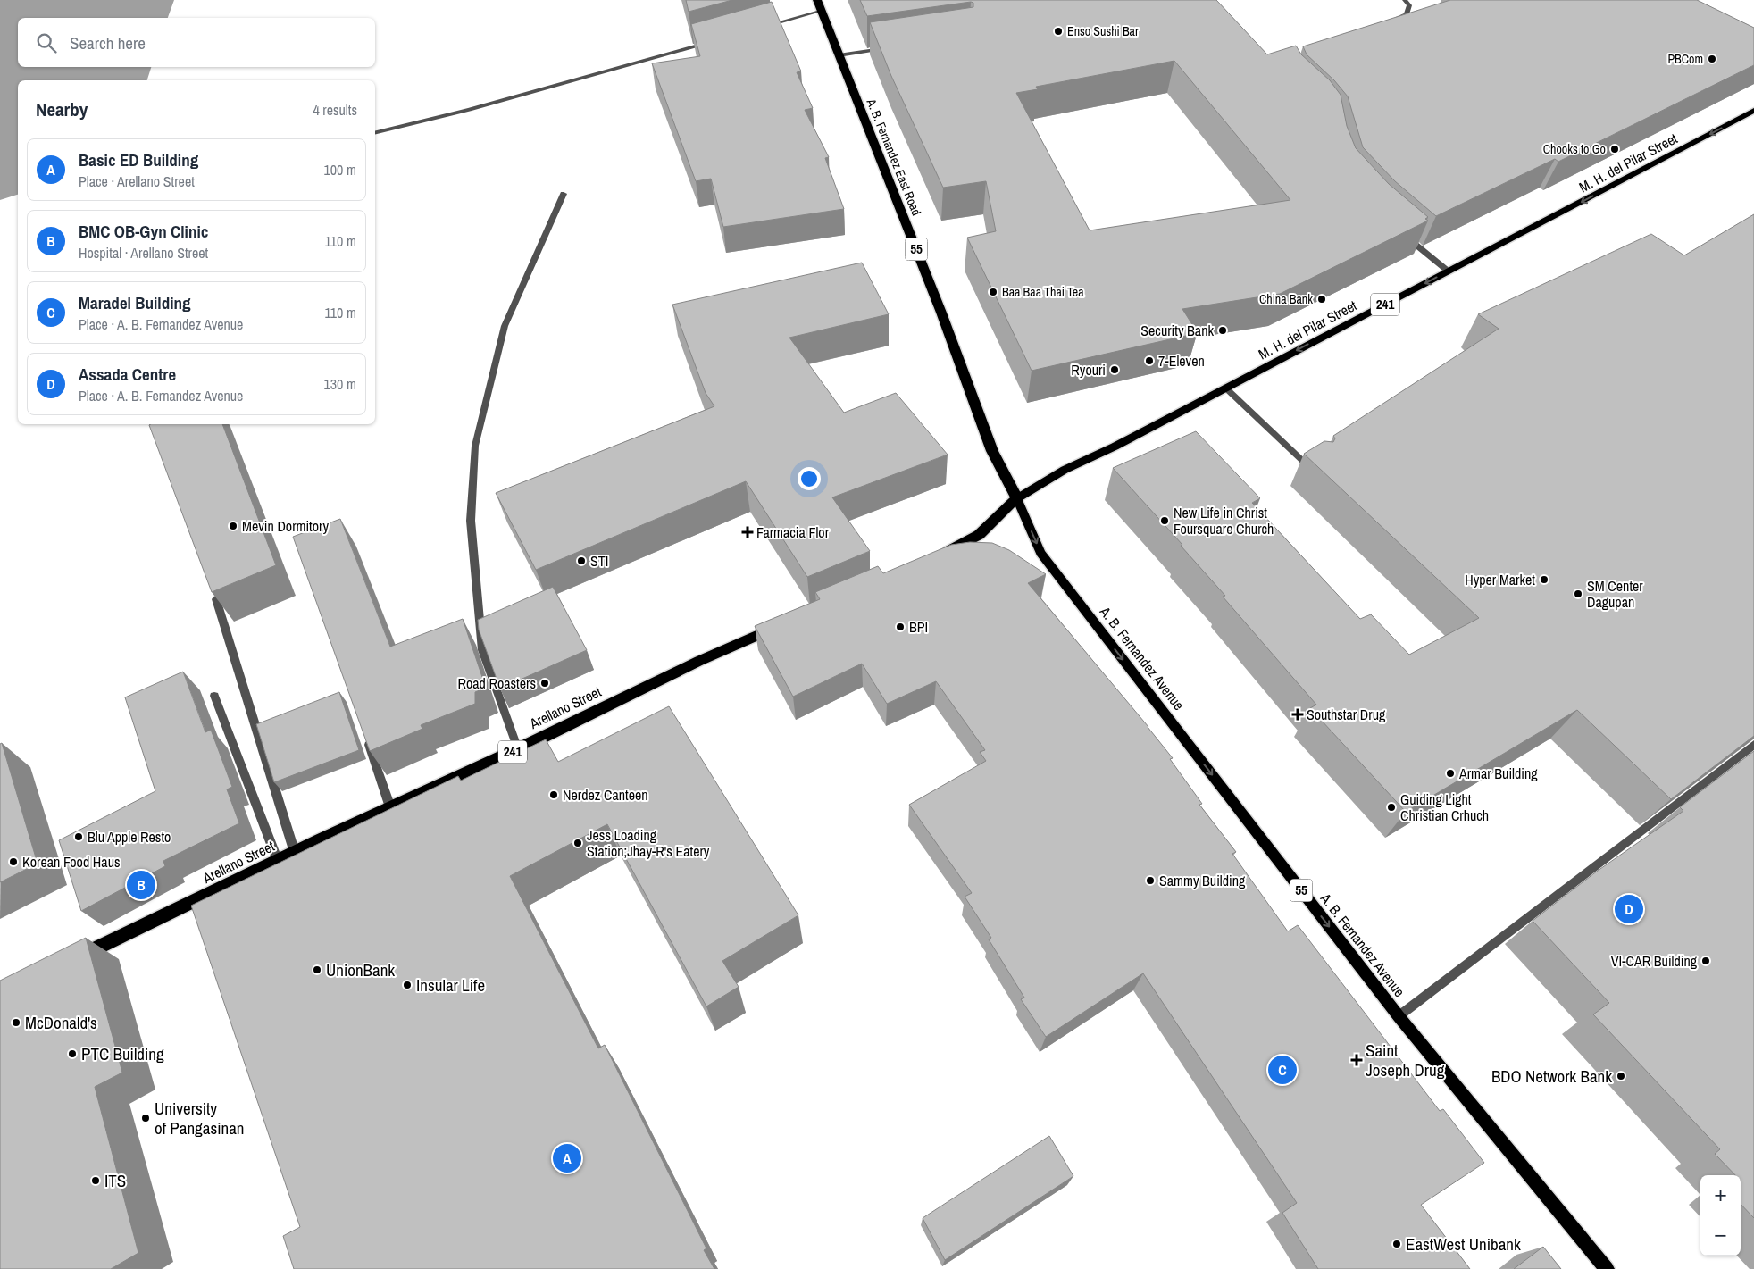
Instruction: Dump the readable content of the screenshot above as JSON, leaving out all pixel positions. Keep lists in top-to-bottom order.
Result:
{
  "streets": {
    "highway": [
      "A. B. Fernandez East Road",
      "55",
      "241",
      "Arellano Street"
    ],
    "main road": ["M. H. del Pilar Street", "A. B. Fernandez Avenue"]
  },
  "crossings": [
    ["A. B. Fernandez East Road", "M. H. del Pilar Street"],
    ["A. B. Fernandez East Road", "241"],
    ["A. B. Fernandez East Road", "A. B. Fernandez Avenue"],
    ["M. H. del Pilar Street", "241"],
    ["M. H. del Pilar Street", "A. B. Fernandez Avenue"],
    ["241", "A. B. Fernandez Avenue"]
  ],
  "one_way": ["M. H. del Pilar Street", "A. B. Fernandez Avenue"],
  "places": {
    "other": [
      "Enso Sushi Bar",
      "PBCom",
      "Chooks to Go",
      "Baa Baa Thai Tea",
      "China Bank",
      "Security Bank",
      "7-Eleven",
      "Ryouri",
      "New Life in Christ Foursquare Church",
      "Mevin Dormitory",
      "STI",
      "Hyper Market",
      "SM Center Dagupan",
      "BPI",
      "Road Roasters",
      "Armar Building",
      "Nerdez Canteen",
      "Guiding Light Christian Crhuch",
      "Blu Apple Resto",
      "Jess Loading Station;Jhay-R's Eatery",
      "Korean Food Haus",
      "Sammy Building",
      "VI-CAR Building",
      "UnionBank",
      "Insular Life",
      "McDonald's",
      "PTC Building",
      "BDO Network Bank",
      "University of Pangasinan",
      "ITS",
      "EastWest Unibank"
    ],
    "health": ["Farmacia Flor", "Southstar Drug", "Saint Joseph Drug"]
  },
  "page": {
    "search": "Search here",
    "heading": ["Nearby", "4 results"],
    "list": [
      {
        "mark": "A",
        "name": "Basic ED Building",
        "note": "Place · Arellano Street",
        "value": "100 m"
      },
      {
        "mark": "B",
        "name": "BMC OB-Gyn Clinic",
        "note": "Hospital · Arellano Street",
        "value": "110 m"
      },
      {
        "mark": "C",
        "name": "Maradel Building",
        "note": "Place · A. B. Fernandez Avenue",
        "value": "110 m"
      },
      {
        "mark": "D",
        "name": "Assada Centre",
        "note": "Place · A. B. Fernandez Avenue",
        "value": "130 m"
      }
    ],
    "pins": [
      "B",
      "D",
      "C",
      "A"
    ],
    "map_buttons": ["+", "−"]
  }
}
